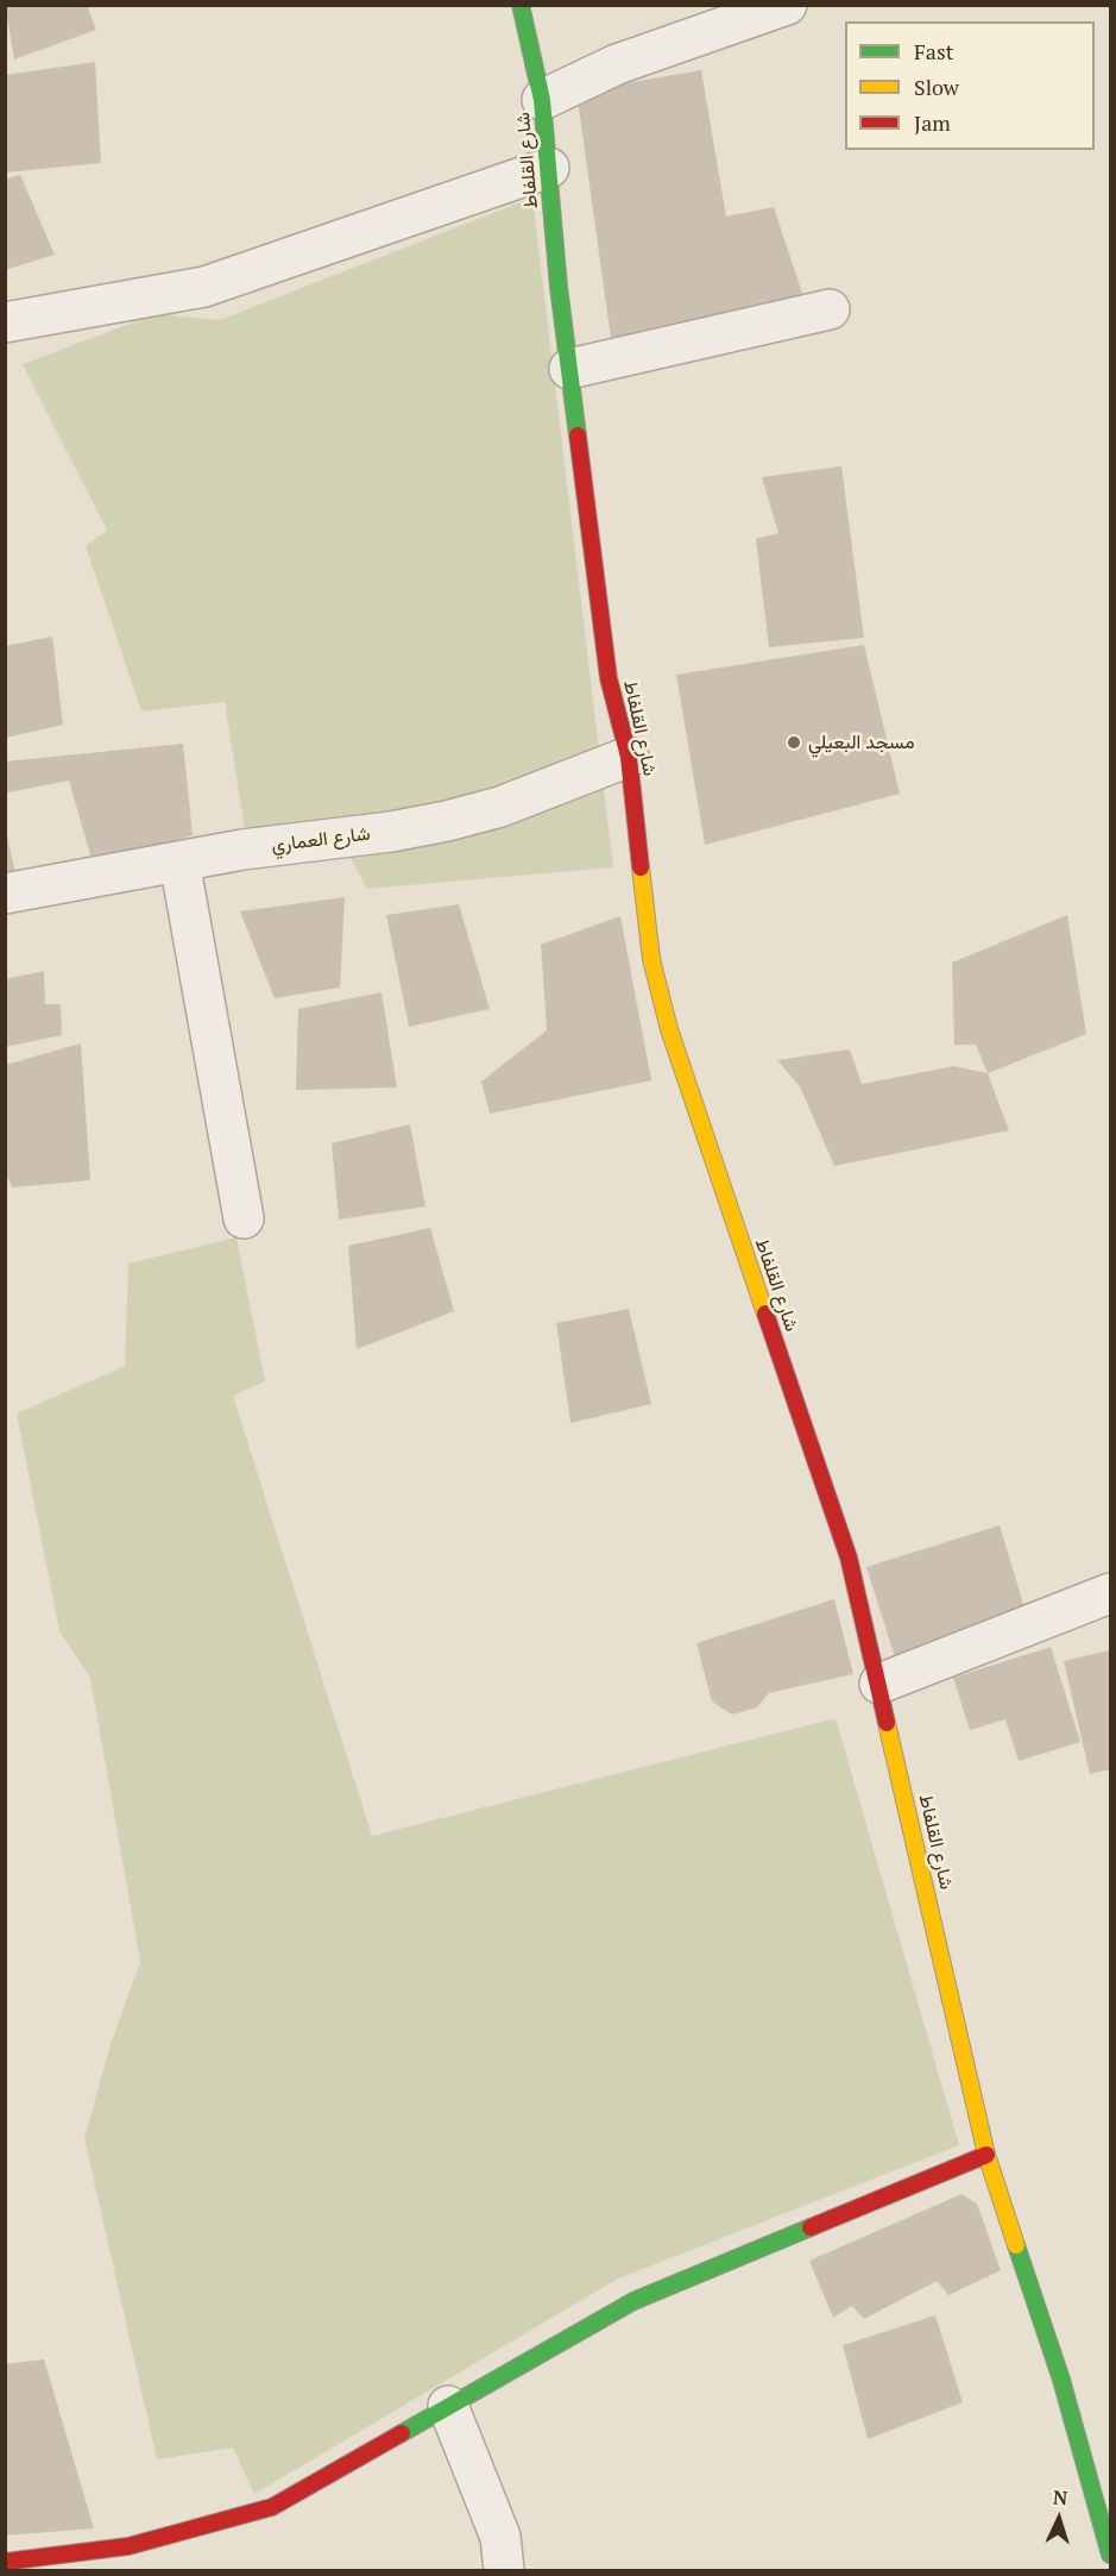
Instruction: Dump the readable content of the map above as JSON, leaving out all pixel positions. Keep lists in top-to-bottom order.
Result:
{
  "streets": {
    "street": ["شارع القلفاط", "شارع العماري"]
  },
  "crossings": [
    ["شارع القلفاط", "شارع العماري"]
  ],
  "places": ["مسجد البعيلي"],
  "legend": ["Fast", "Slow", "Jam"],
  "north": "top"
}
